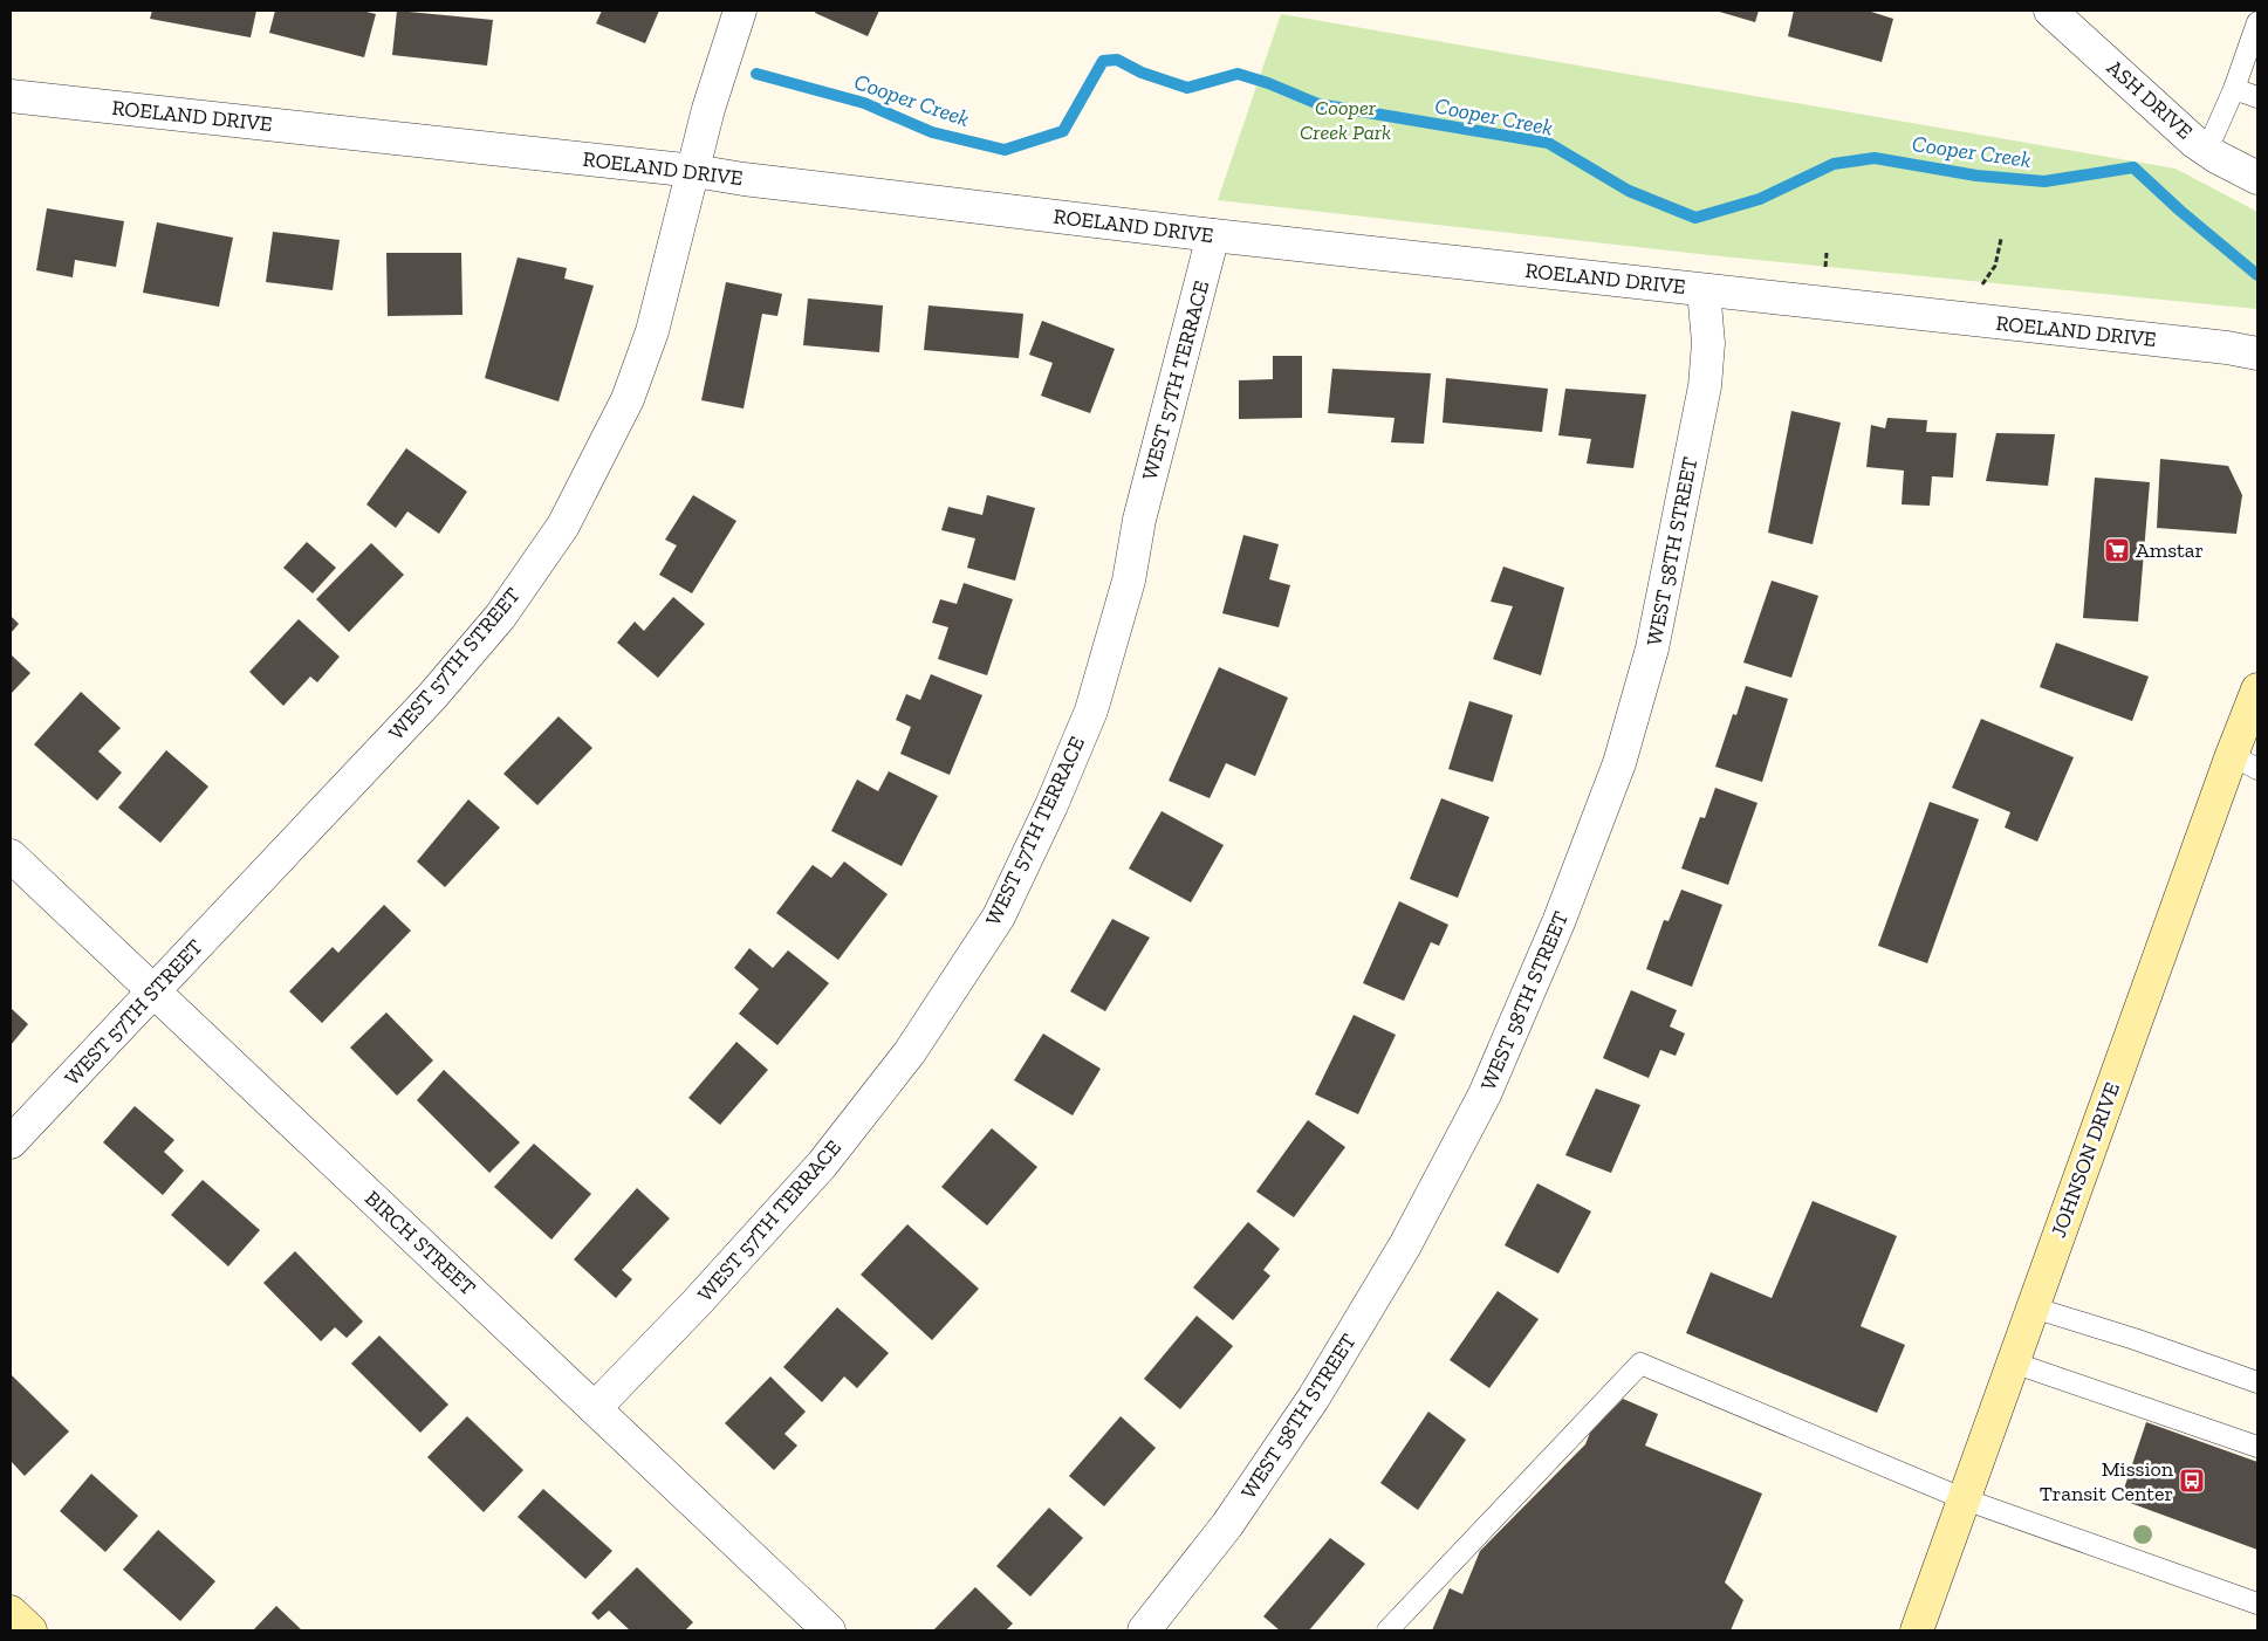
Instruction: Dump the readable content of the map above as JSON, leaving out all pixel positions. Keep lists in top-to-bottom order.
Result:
{
  "streets": {
    "main road": ["JOHNSON DRIVE"],
    "street": [
      "ASH DRIVE",
      "ROELAND DRIVE",
      "WEST 57TH TERRACE",
      "WEST 58TH STREET",
      "WEST 57TH STREET",
      "BIRCH STREET"
    ]
  },
  "crossings": [
    ["ROELAND DRIVE", "WEST 57TH TERRACE"],
    ["ROELAND DRIVE", "WEST 58TH STREET"],
    ["ROELAND DRIVE", "WEST 57TH STREET"],
    ["WEST 57TH TERRACE", "BIRCH STREET"],
    ["WEST 57TH STREET", "BIRCH STREET"]
  ],
  "water": ["Cooper Creek"],
  "parks": ["Cooper Creek Park"],
  "places": {
    "supermarket": ["Amstar"],
    "bus stop": ["Mission Transit Center"]
  }
}
